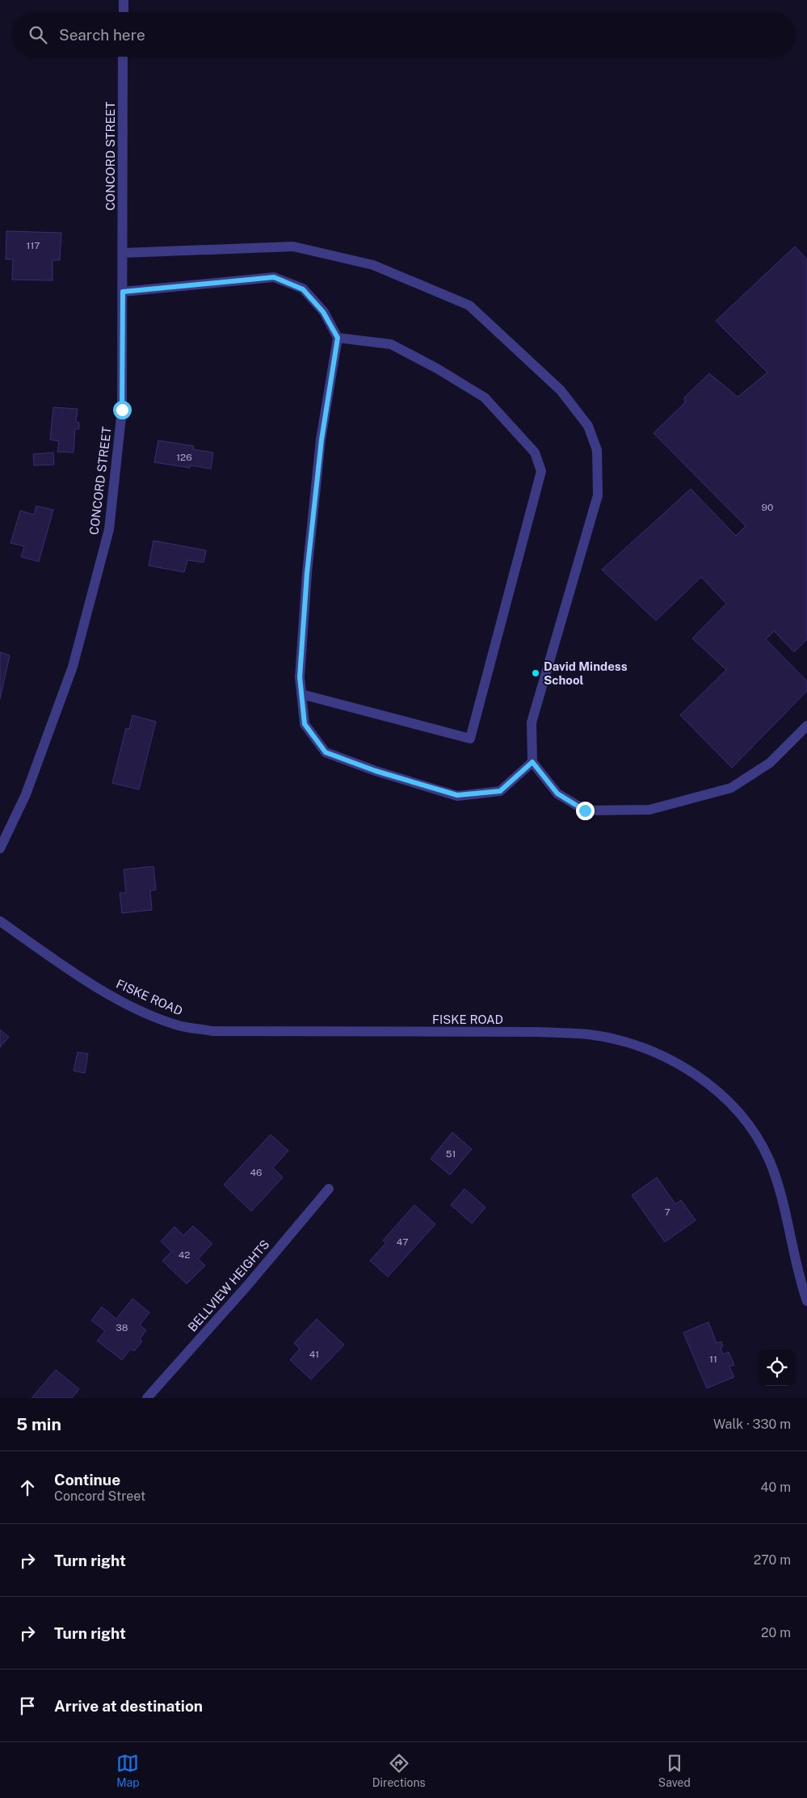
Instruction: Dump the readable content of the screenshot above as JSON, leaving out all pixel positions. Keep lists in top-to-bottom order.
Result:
{
  "streets": {
    "street": ["CONCORD STREET", "FISKE ROAD", "BELLVIEW HEIGHTS"]
  },
  "places": ["David Mindess School"],
  "house_numbers": [
    "117",
    "126",
    "90",
    "51",
    "46",
    "7",
    "47",
    "42",
    "38",
    "41",
    "11"
  ],
  "page": {
    "search": "Search here",
    "heading": ["5 min", "Walk · 330 m"],
    "list": [
      ["Continue", "Concord Street", "40 m"],
      ["Turn right", "270 m"],
      ["Turn right", "20 m"],
      "Arrive at destination"
    ],
    "nav": ["Map", "Directions", "Saved"]
  }
}
